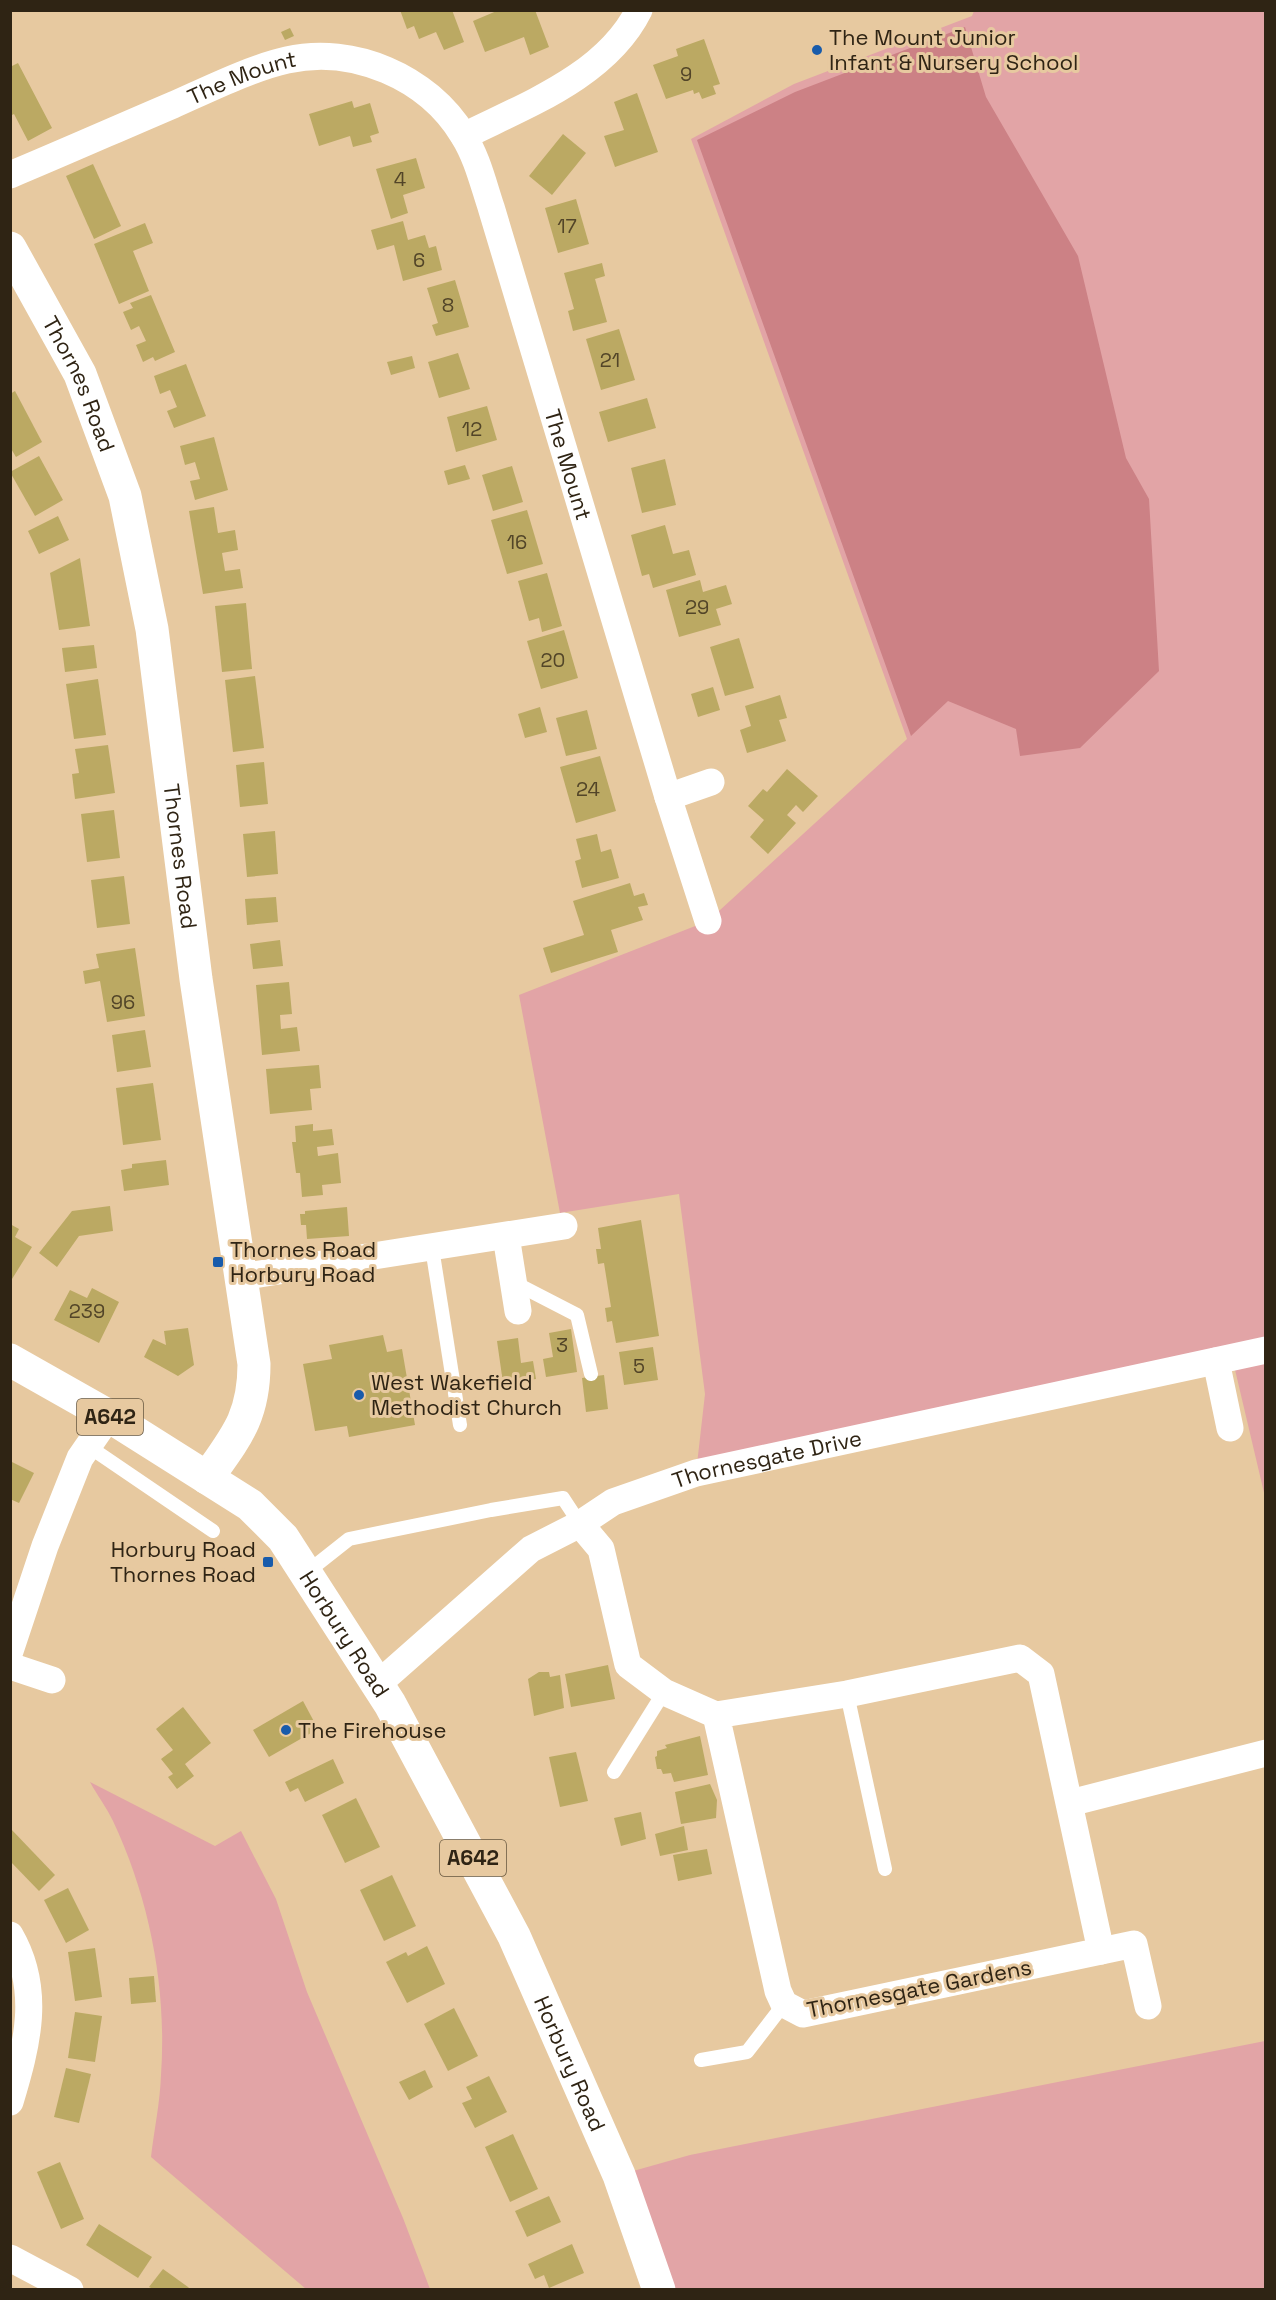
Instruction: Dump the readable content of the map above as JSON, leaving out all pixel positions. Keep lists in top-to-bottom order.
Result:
{
  "streets": {
    "main road": ["Thornes Road", "A642", "Horbury Road"],
    "street": ["The Mount", "Thornesgate Drive", "Thornesgate Gardens"]
  },
  "crossings": [
    ["Thornes Road", "Horbury Road"],
    ["Thornesgate Drive", "Horbury Road"]
  ],
  "places": {
    "other": ["The Mount Junior Infant & Nursery School", "West Wakefield Methodist Church", "The Firehouse"],
    "transit": ["Thornes Road Horbury Road", "Horbury Road Thornes Road"]
  },
  "house_numbers": [
    "9",
    "4",
    "17",
    "6",
    "8",
    "21",
    "12",
    "16",
    "29",
    "20",
    "24",
    "96",
    "239",
    "3",
    "5"
  ]
}
